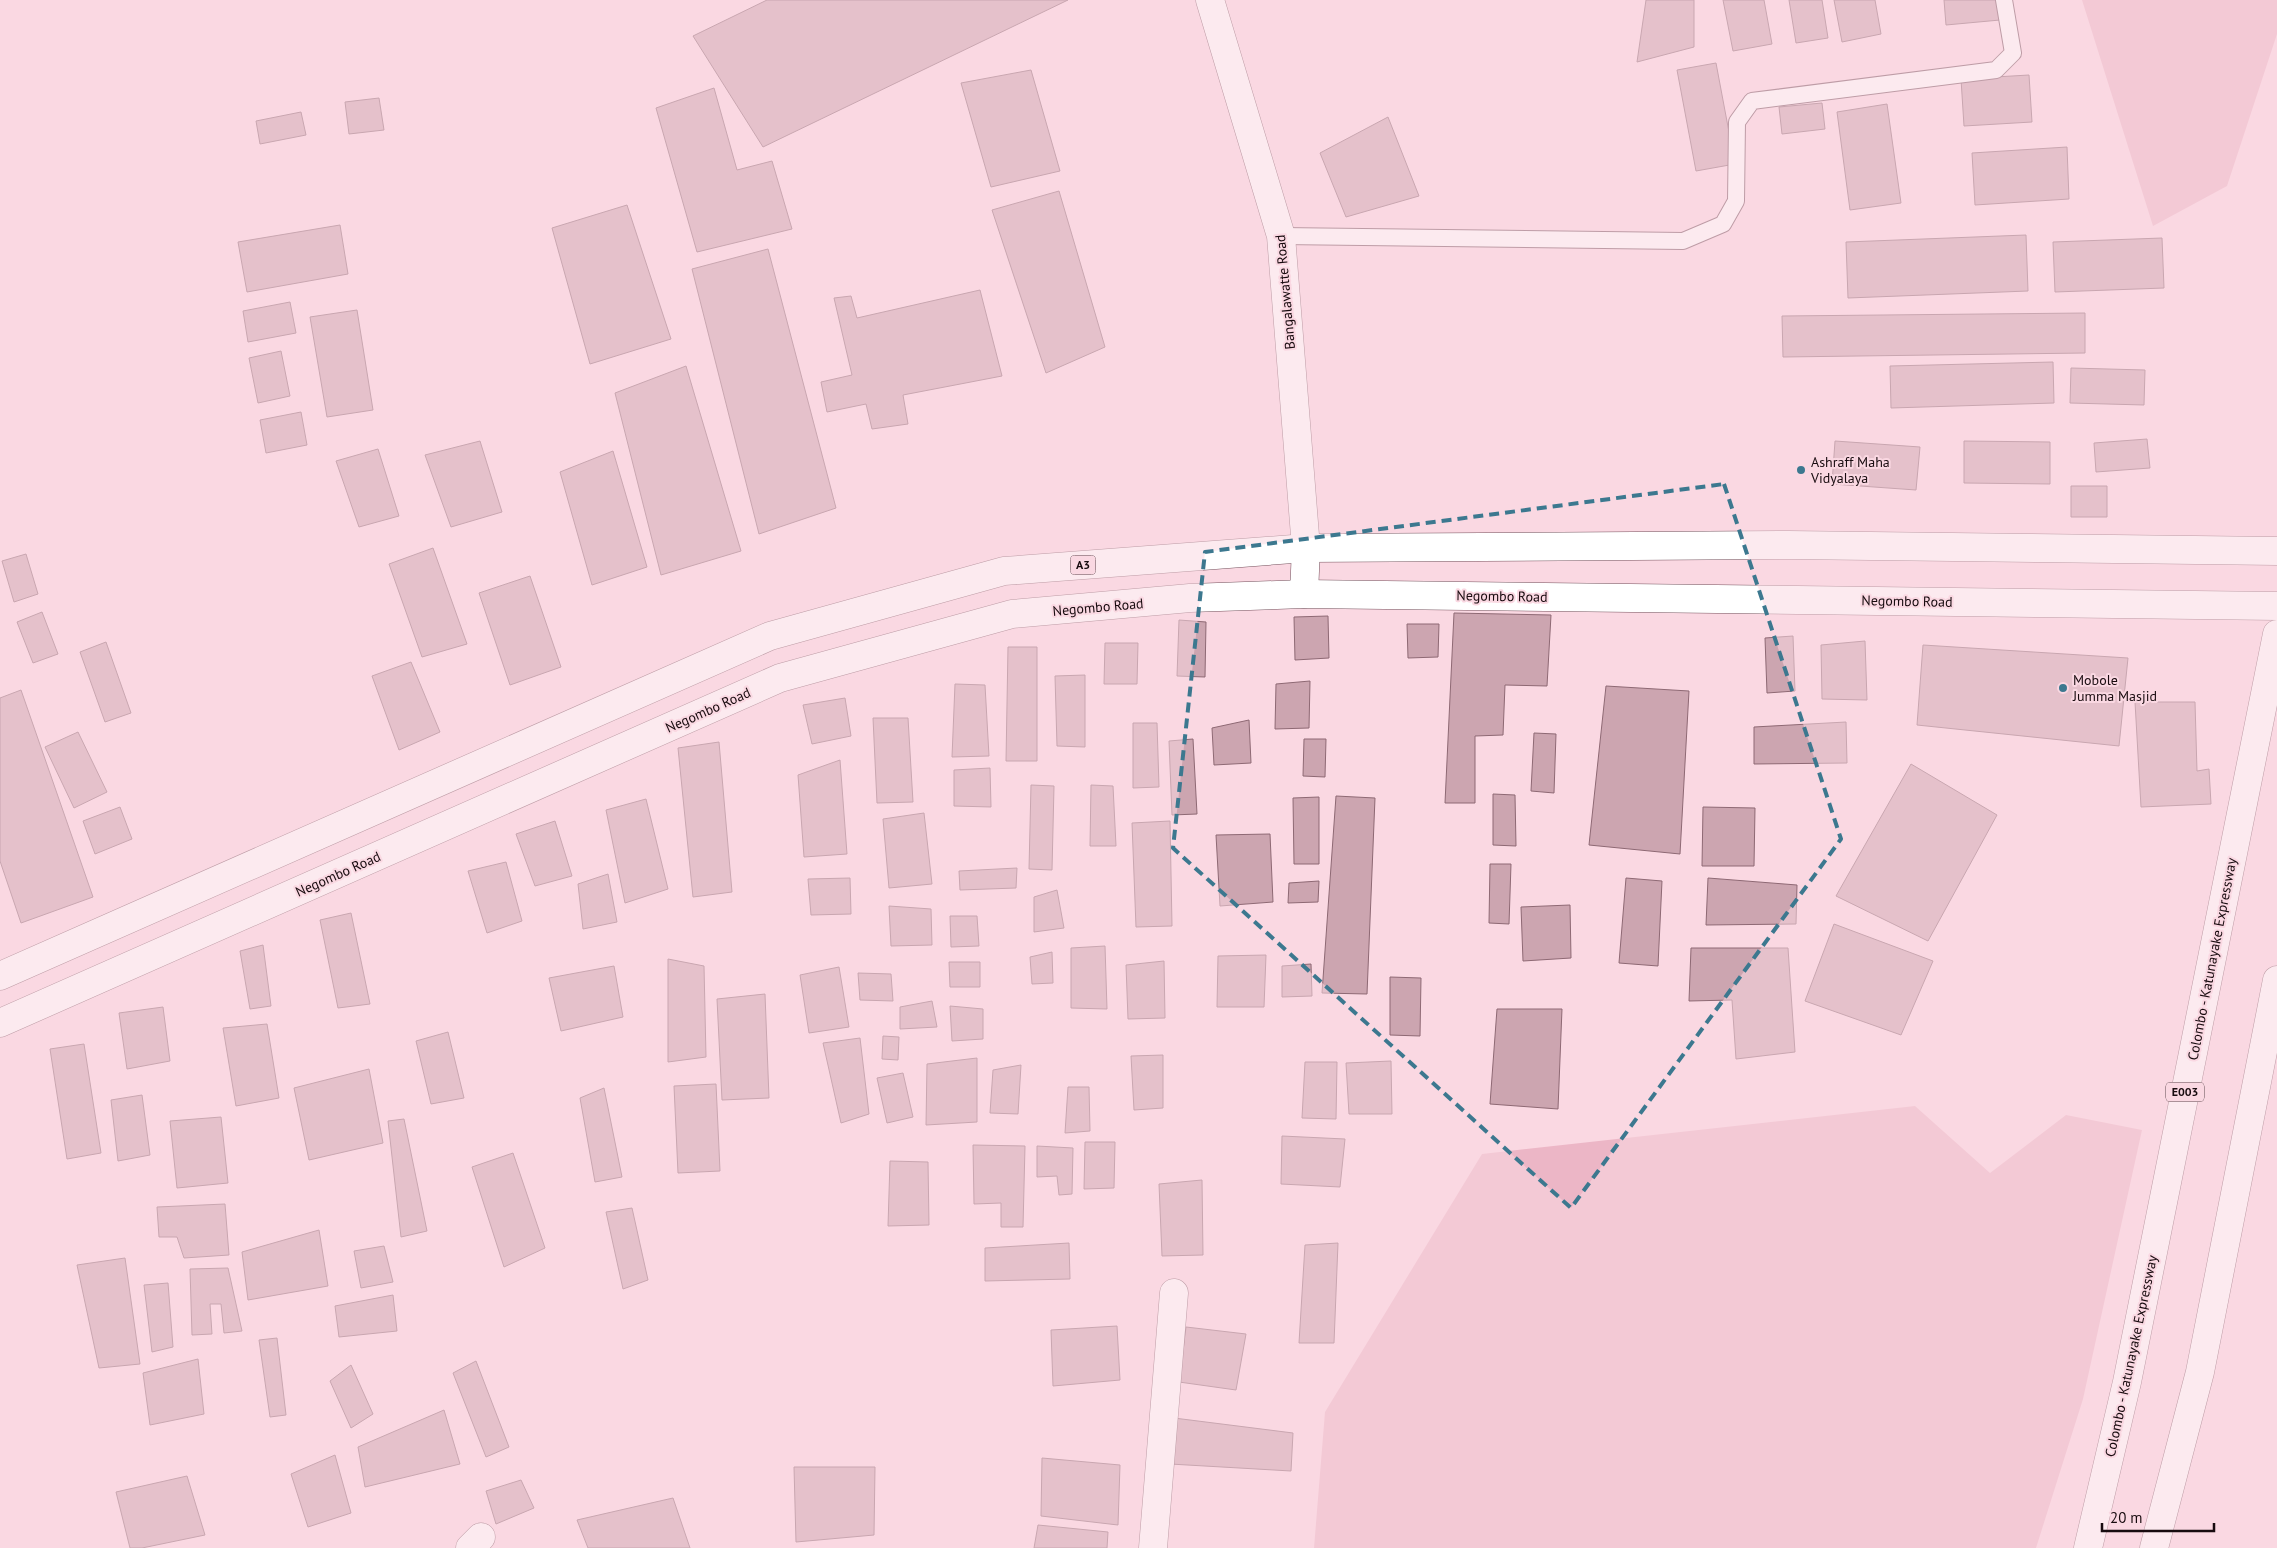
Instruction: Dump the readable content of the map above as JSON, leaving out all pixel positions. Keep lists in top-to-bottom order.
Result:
{
  "streets": {
    "main road": [
      "Bangalawatte Road",
      "A3",
      "Negombo Road",
      "Colombo - Katunayake Expressway",
      "E003"
    ]
  },
  "crossings": [
    ["Bangalawatte Road", "A3"],
    ["Bangalawatte Road", "Negombo Road"]
  ],
  "places": ["Ashraff Maha Vidyalaya", "Mobole Jumma Masjid"],
  "scale_bar": "20 m"
}
